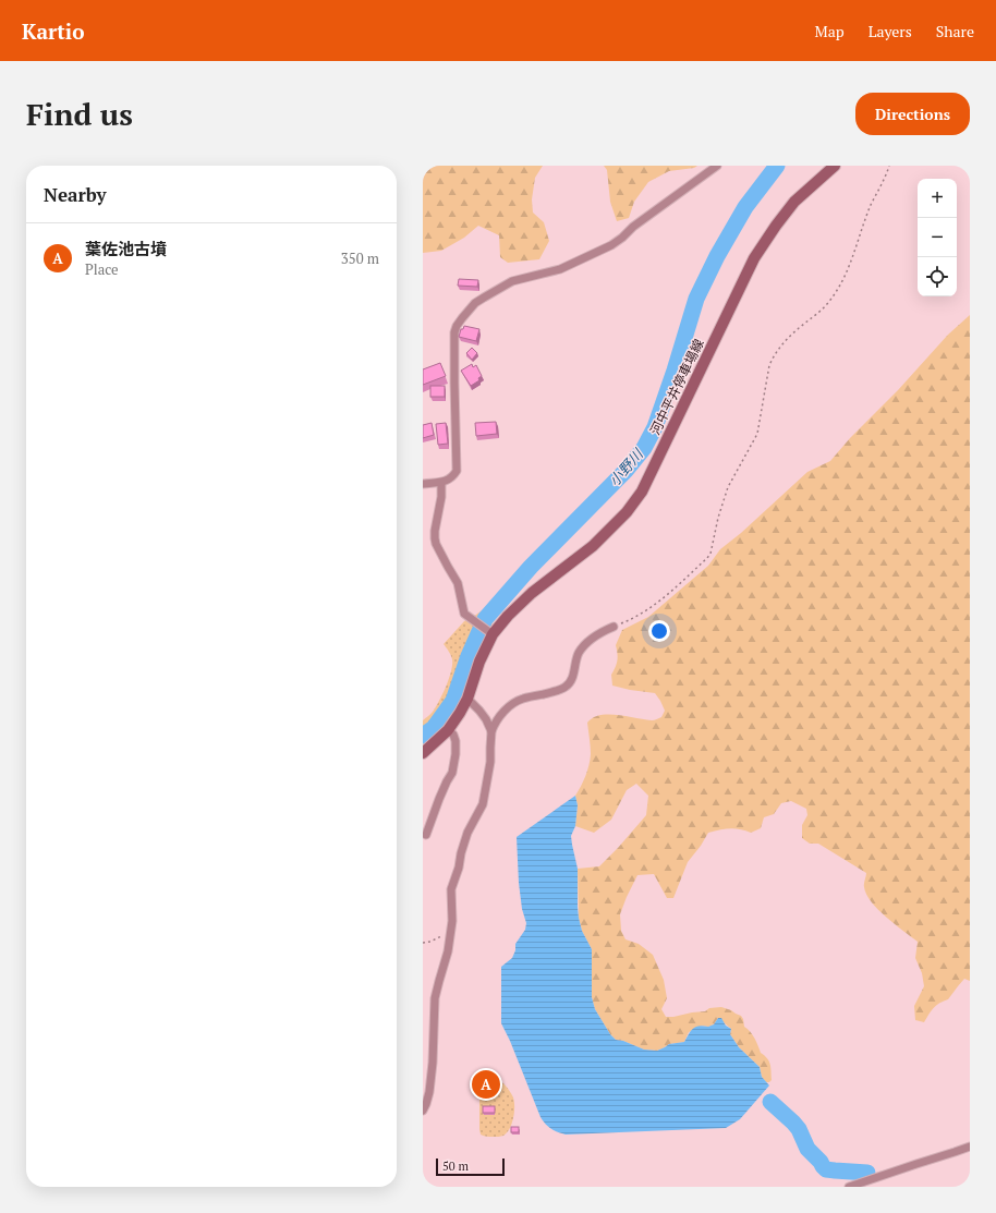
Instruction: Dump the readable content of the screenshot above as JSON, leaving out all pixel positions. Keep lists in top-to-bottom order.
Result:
{
  "streets": {
    "main road": ["河中平井停車場線"]
  },
  "water": ["小野川"],
  "scale_bar": "50 m",
  "page": {
    "header": "Kartio",
    "nav": ["Map", "Layers", "Share"],
    "buttons": "Directions",
    "title": "Find us",
    "heading": "Nearby",
    "map_buttons": ["+", "−"],
    "list": [
      {
        "mark": "A",
        "name": "葉佐池古墳",
        "note": "Place",
        "value": "350 m"
      }
    ],
    "pins": "A",
    "scale": "50 m"
  }
}
